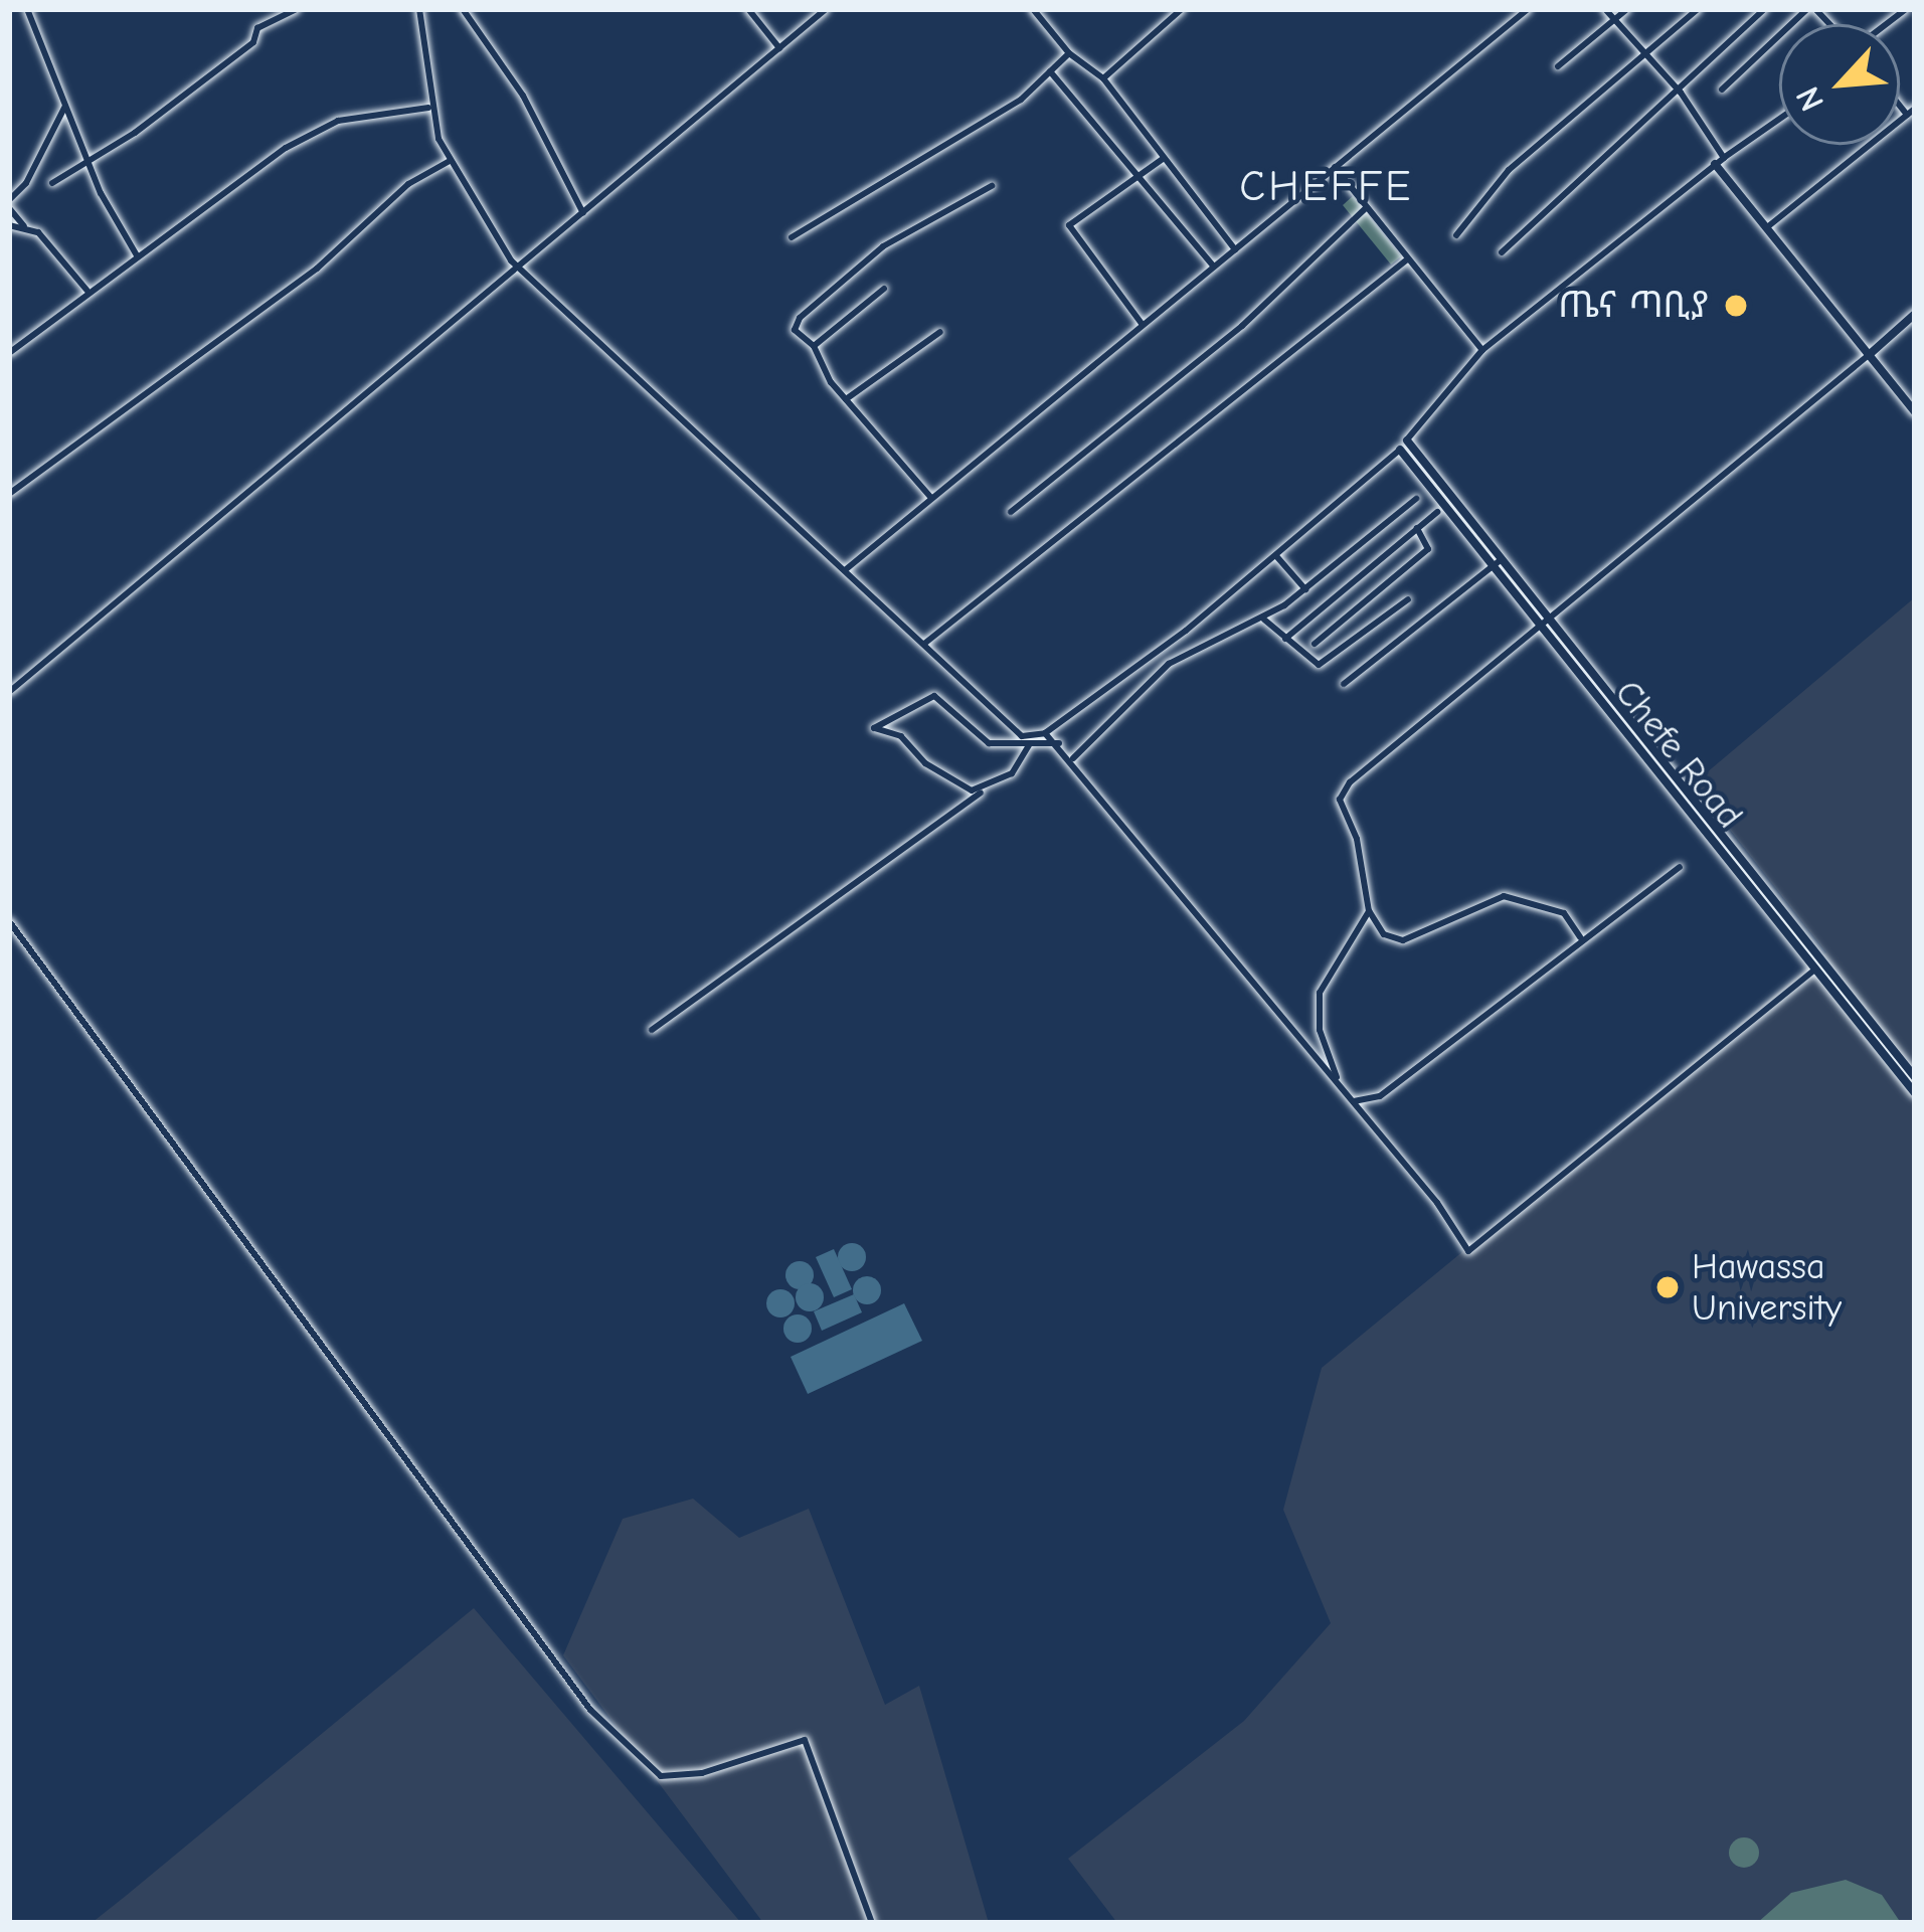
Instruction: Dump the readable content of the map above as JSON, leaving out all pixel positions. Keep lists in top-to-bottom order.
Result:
{
  "streets": {
    "street": ["Chefe Road"]
  },
  "districts": ["CHEFFE"],
  "places": ["ጤና ጣቢያ", "Hawassa University"],
  "north": "bottom left"
}
